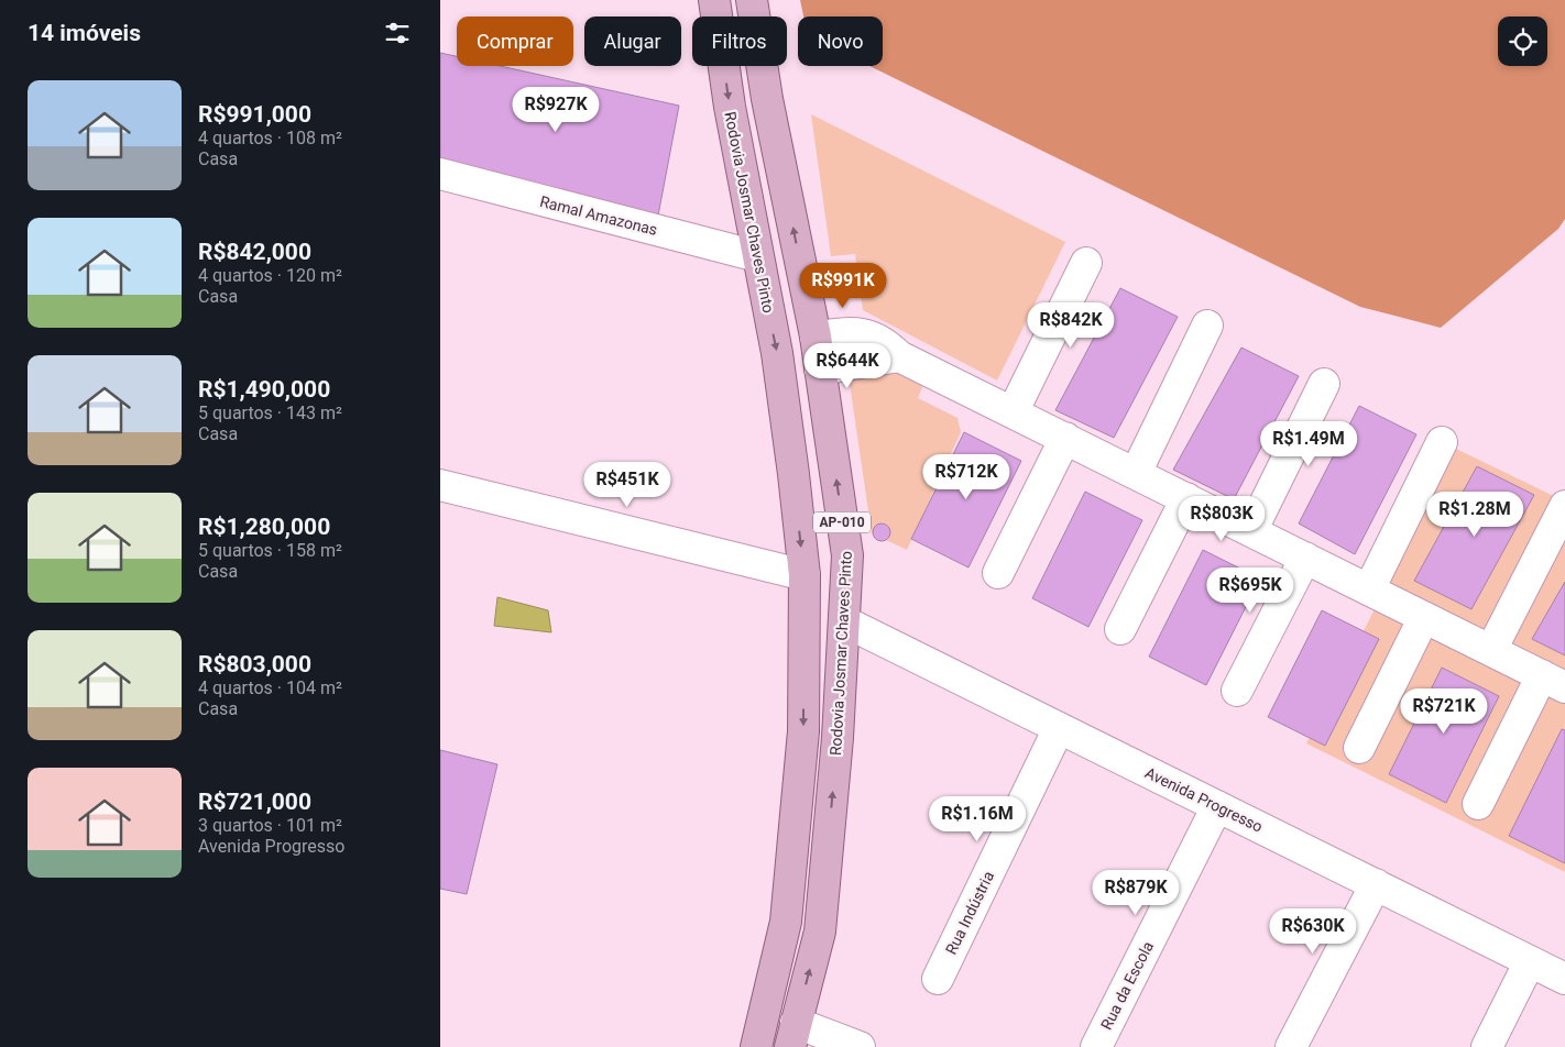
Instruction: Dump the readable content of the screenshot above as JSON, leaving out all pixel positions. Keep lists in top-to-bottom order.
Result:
{
  "streets": {
    "main road": ["Rodovia Josmar Chaves Pinto", "AP-010"],
    "street": [
      "Ramal Amazonas",
      "Avenida Progresso",
      "Rua Indústria",
      "Rua da Escola"
    ]
  },
  "crossings": [
    ["Rodovia Josmar Chaves Pinto", "Ramal Amazonas"],
    ["Rodovia Josmar Chaves Pinto", "Avenida Progresso"],
    ["Avenida Progresso", "Rua Indústria"],
    ["Avenida Progresso", "Rua da Escola"]
  ],
  "page": {
    "heading": "14 imóveis",
    "chip": [
      "Comprar",
      "Alugar",
      "Filtros",
      "Novo"
    ],
    "list": [
      {
        "name": "R$991,000",
        "note": "4 quartos · 108 m² · Casa"
      },
      {
        "name": "R$842,000",
        "note": "4 quartos · 120 m² · Casa"
      },
      {
        "name": "R$1,490,000",
        "note": "5 quartos · 143 m² · Casa"
      },
      {
        "name": "R$1,280,000",
        "note": "5 quartos · 158 m² · Casa"
      },
      {
        "name": "R$803,000",
        "note": "4 quartos · 104 m² · Casa"
      },
      {
        "name": "R$721,000",
        "note": "3 quartos · 101 m² · Avenida Progresso"
      }
    ],
    "price": [
      "R$927K",
      "R$991K",
      "R$842K",
      "R$644K",
      "R$1.49M",
      "R$712K",
      "R$451K",
      "R$1.28M",
      "R$803K",
      "R$695K",
      "R$721K",
      "R$1.16M",
      "R$879K",
      "R$630K"
    ]
  }
}
